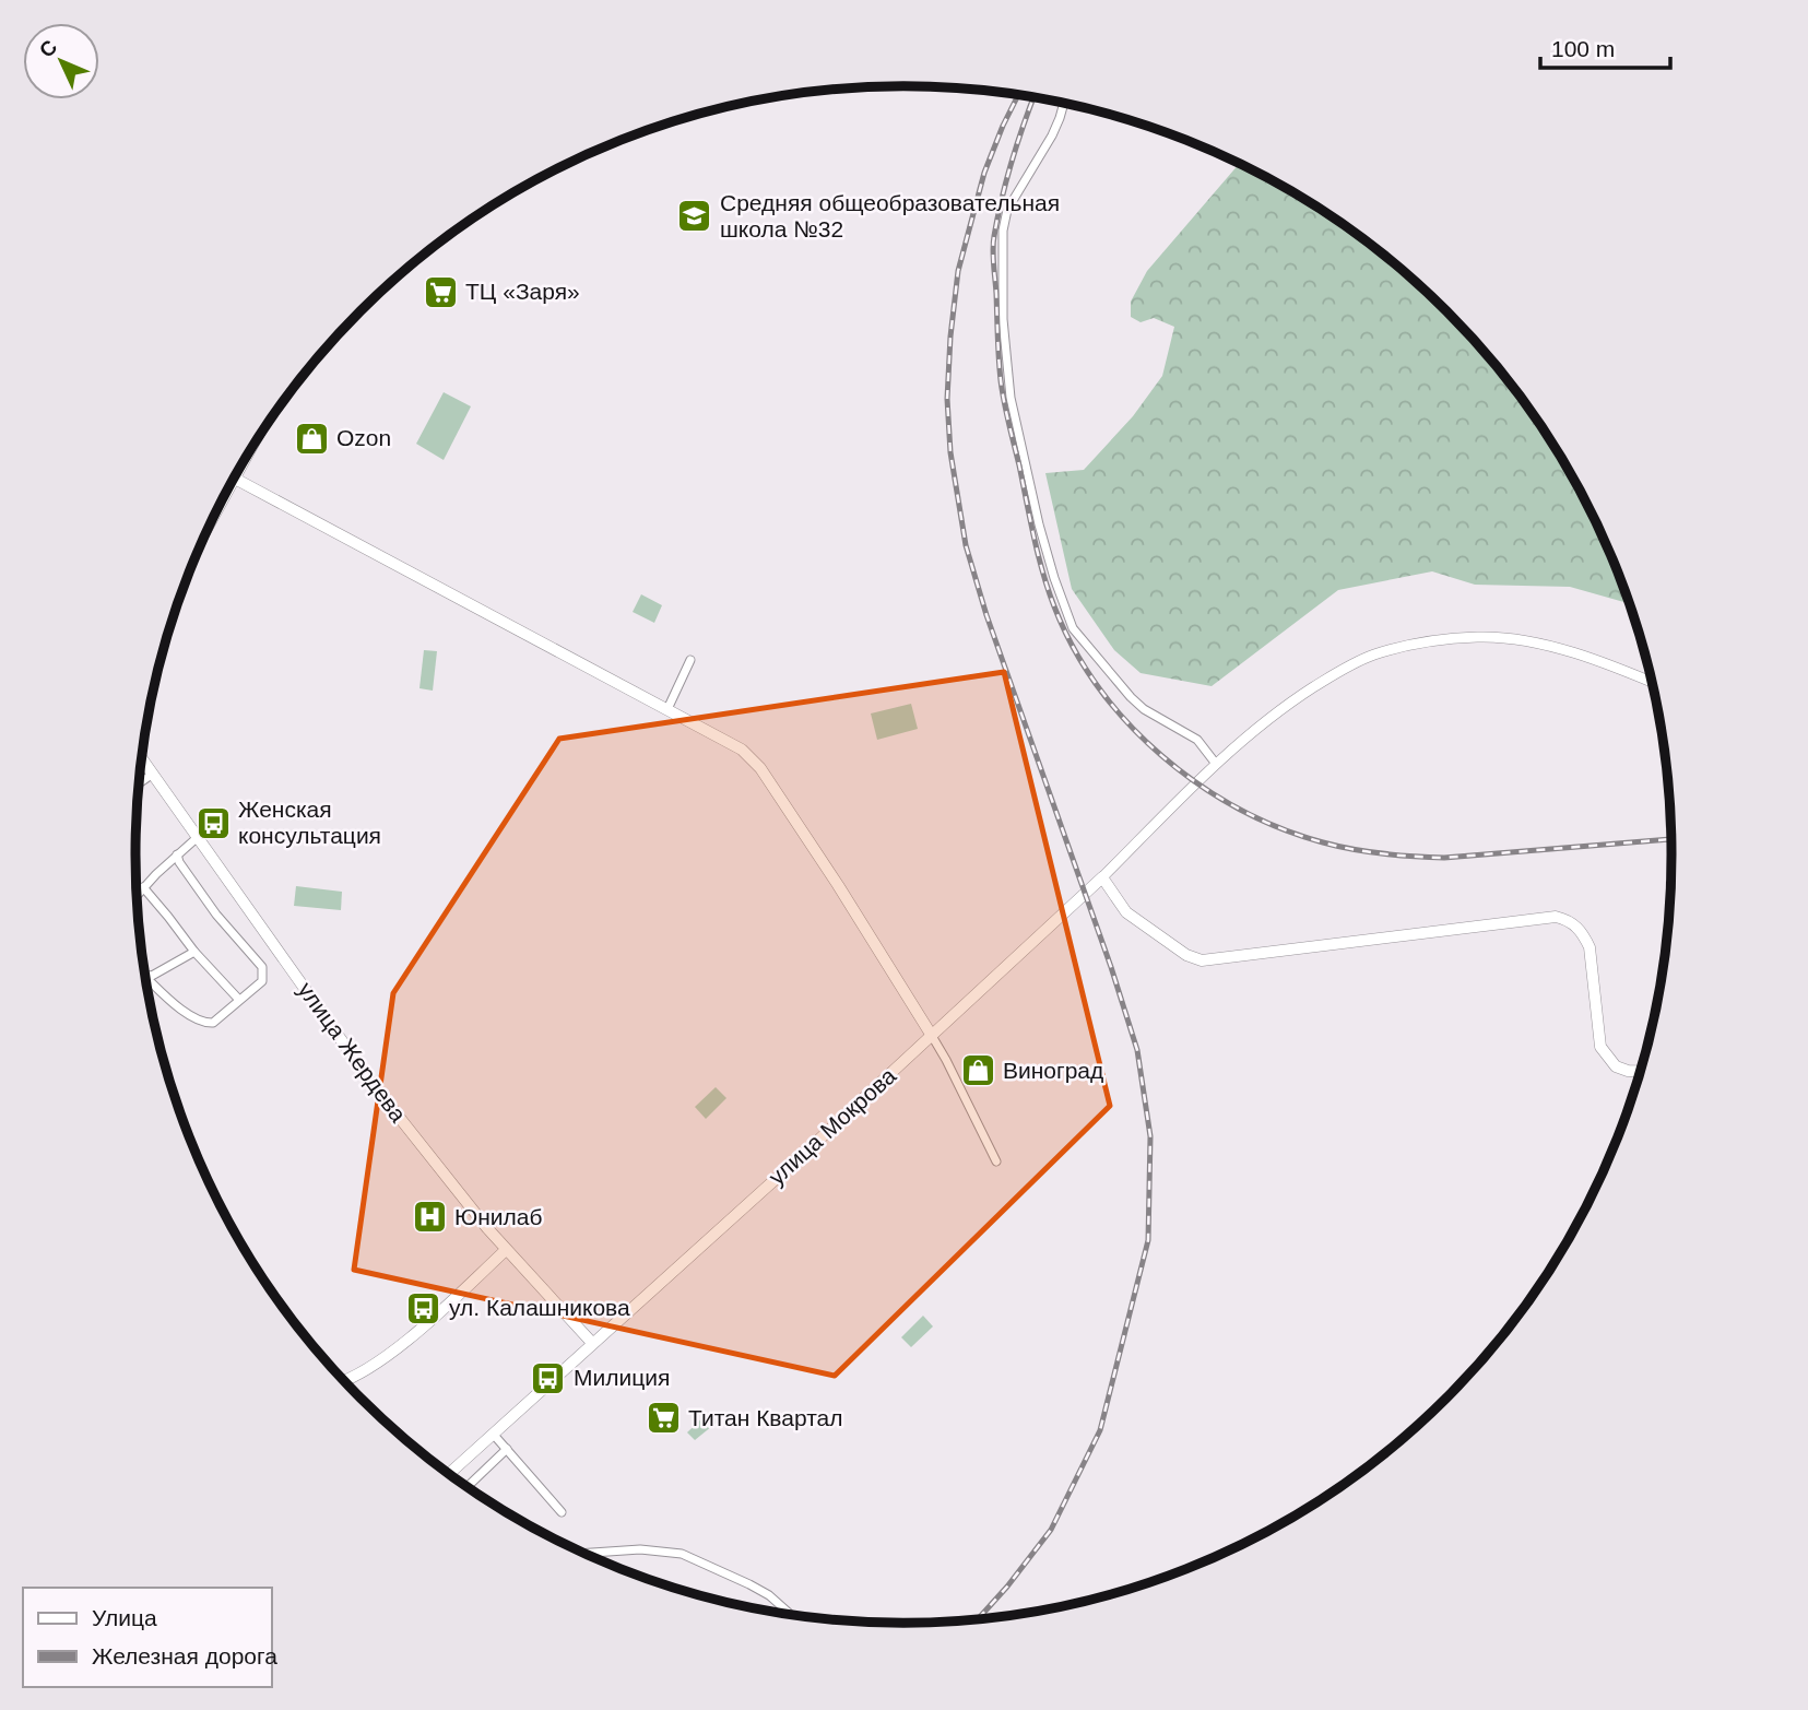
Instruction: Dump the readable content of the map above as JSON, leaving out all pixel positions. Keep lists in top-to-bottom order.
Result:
{
  "streets": {
    "main road": ["улица Жердева", "улица Мокрова"]
  },
  "crossings": [
    ["улица Жердева", "улица Мокрова"]
  ],
  "places": {
    "school or university": ["Средняя общеобразовательная школа №32"],
    "supermarket": ["ТЦ «Заря»", "Титан Квартал"],
    "shop": ["Ozon", "Виноград"],
    "bus stop": ["Женская консультация", "ул. Калашникова", "Милиция"],
    "hospital": ["Юнилаб"]
  },
  "legend": ["Улица", "Железная дорога"],
  "scale_bar": "100 m",
  "north": "top left"
}
